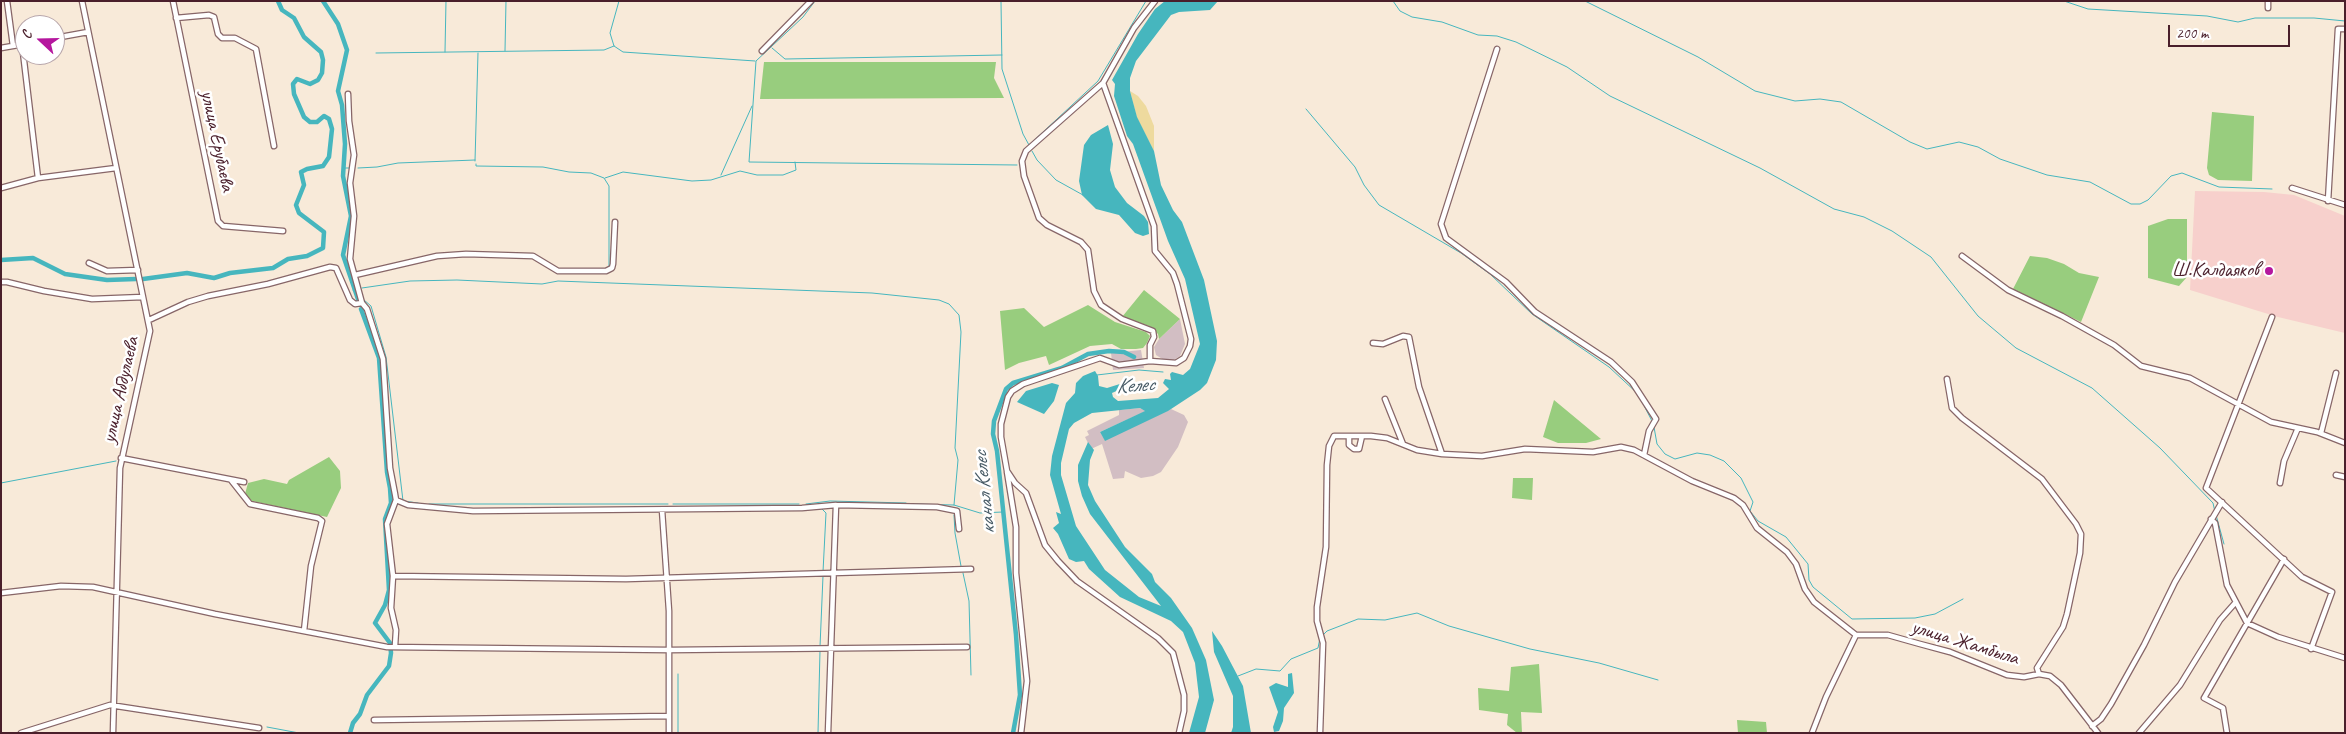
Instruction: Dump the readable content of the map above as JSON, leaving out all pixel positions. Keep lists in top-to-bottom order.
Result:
{
  "streets": {
    "street": ["улица Ерубаева", "улица Абдулаева", "улица Жамбыла"]
  },
  "water": ["Келес", "канал Келес"],
  "places": ["Ш.Калдаяков"],
  "scale_bar": "200 m",
  "north": "left"
}
